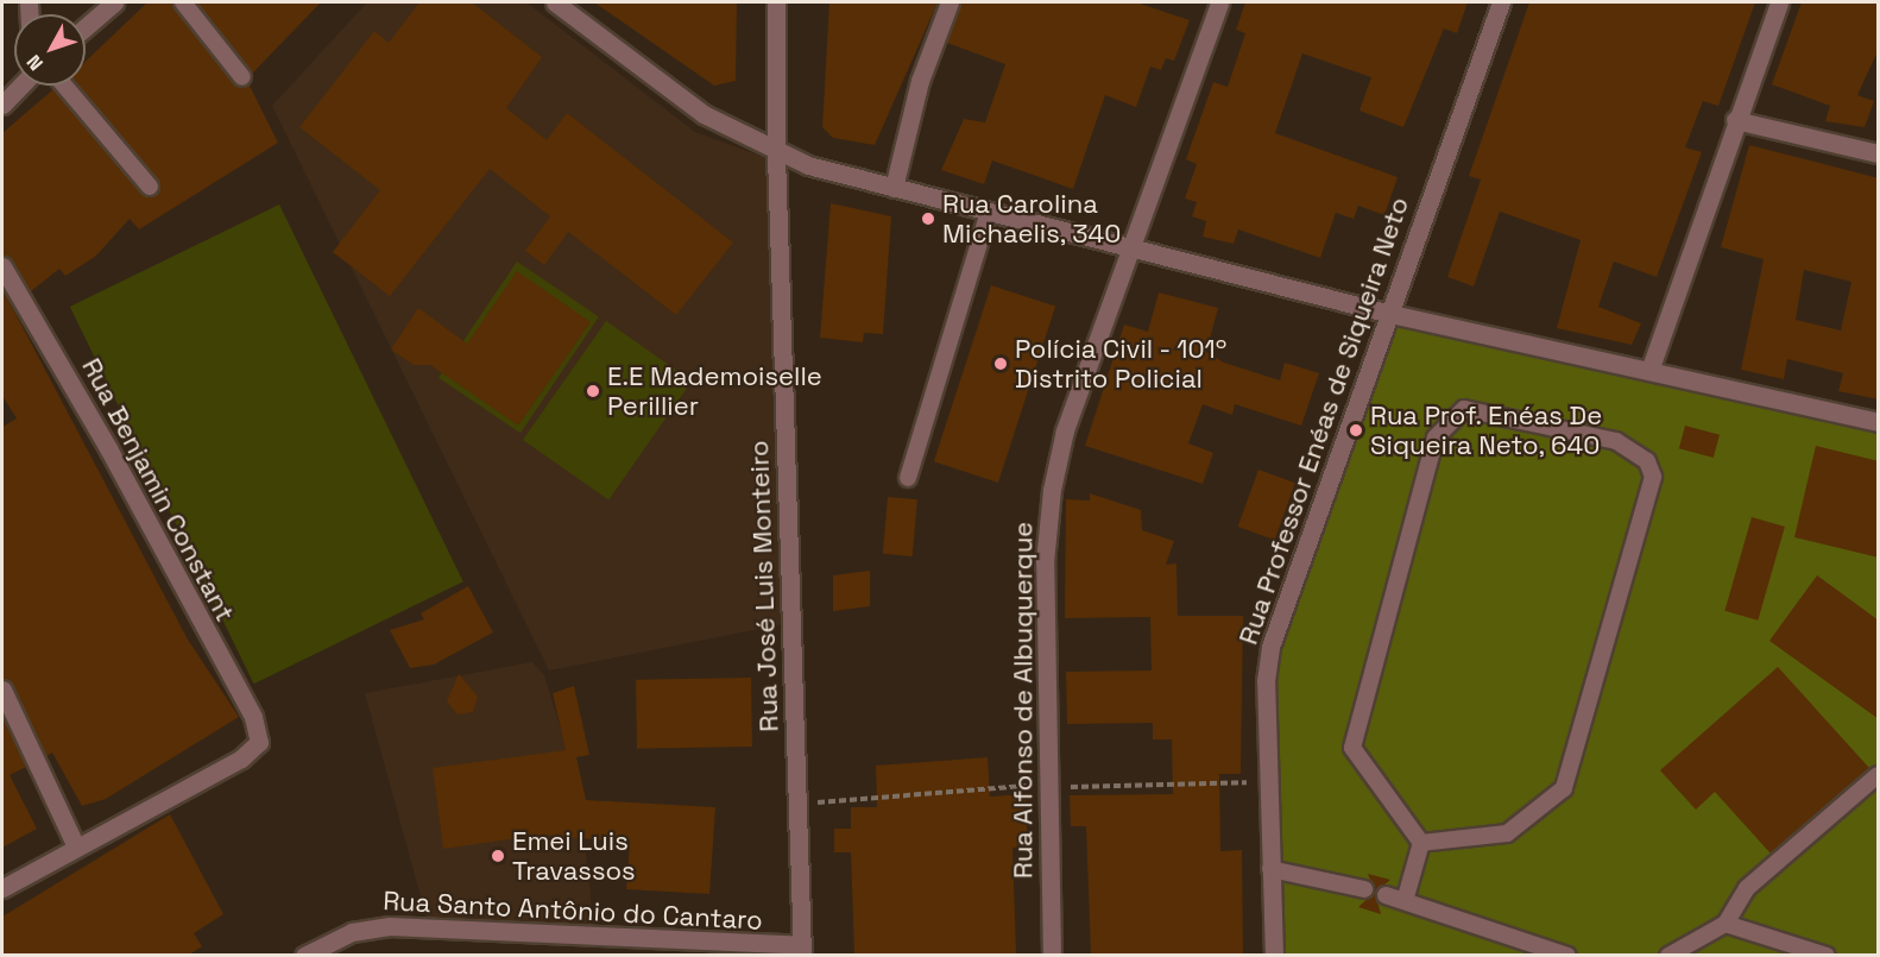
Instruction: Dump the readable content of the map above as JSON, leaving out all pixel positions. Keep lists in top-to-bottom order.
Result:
{
  "streets": {
    "street": [
      "Rua Professor Enéas de Siqueira Neto",
      "Rua Benjamin Constant",
      "Rua José Luis Monteiro",
      "Rua Alfonso de Albuquerque",
      "Rua Santo Antônio do Cantaro"
    ]
  },
  "crossings": [
    ["Rua José Luis Monteiro", "Rua Santo Antônio do Cantaro"]
  ],
  "places": [
    "Rua Carolina Michaelis, 340",
    "Polícia Civil - 101º Distrito Policial",
    "E.E Mademoiselle Perillier",
    "Rua Prof. Enéas De Siqueira Neto, 640",
    "Emei Luis Travassos"
  ],
  "north": "bottom left"
}
